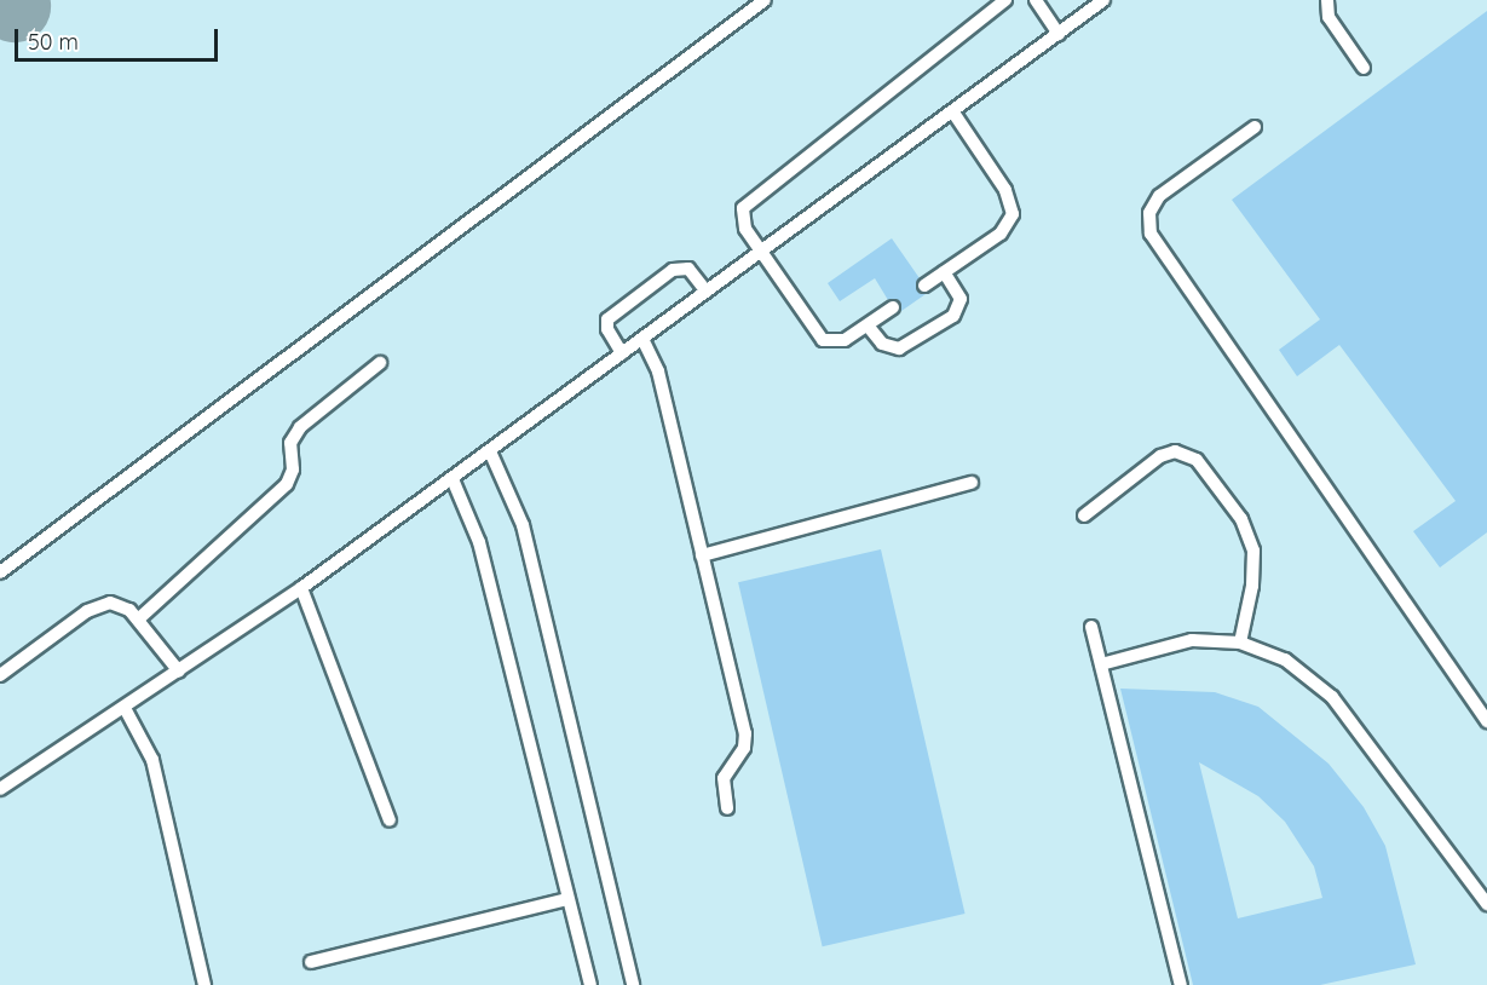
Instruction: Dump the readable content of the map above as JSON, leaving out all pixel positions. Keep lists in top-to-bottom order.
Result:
{
  "scale_bar": "50 m"
}
